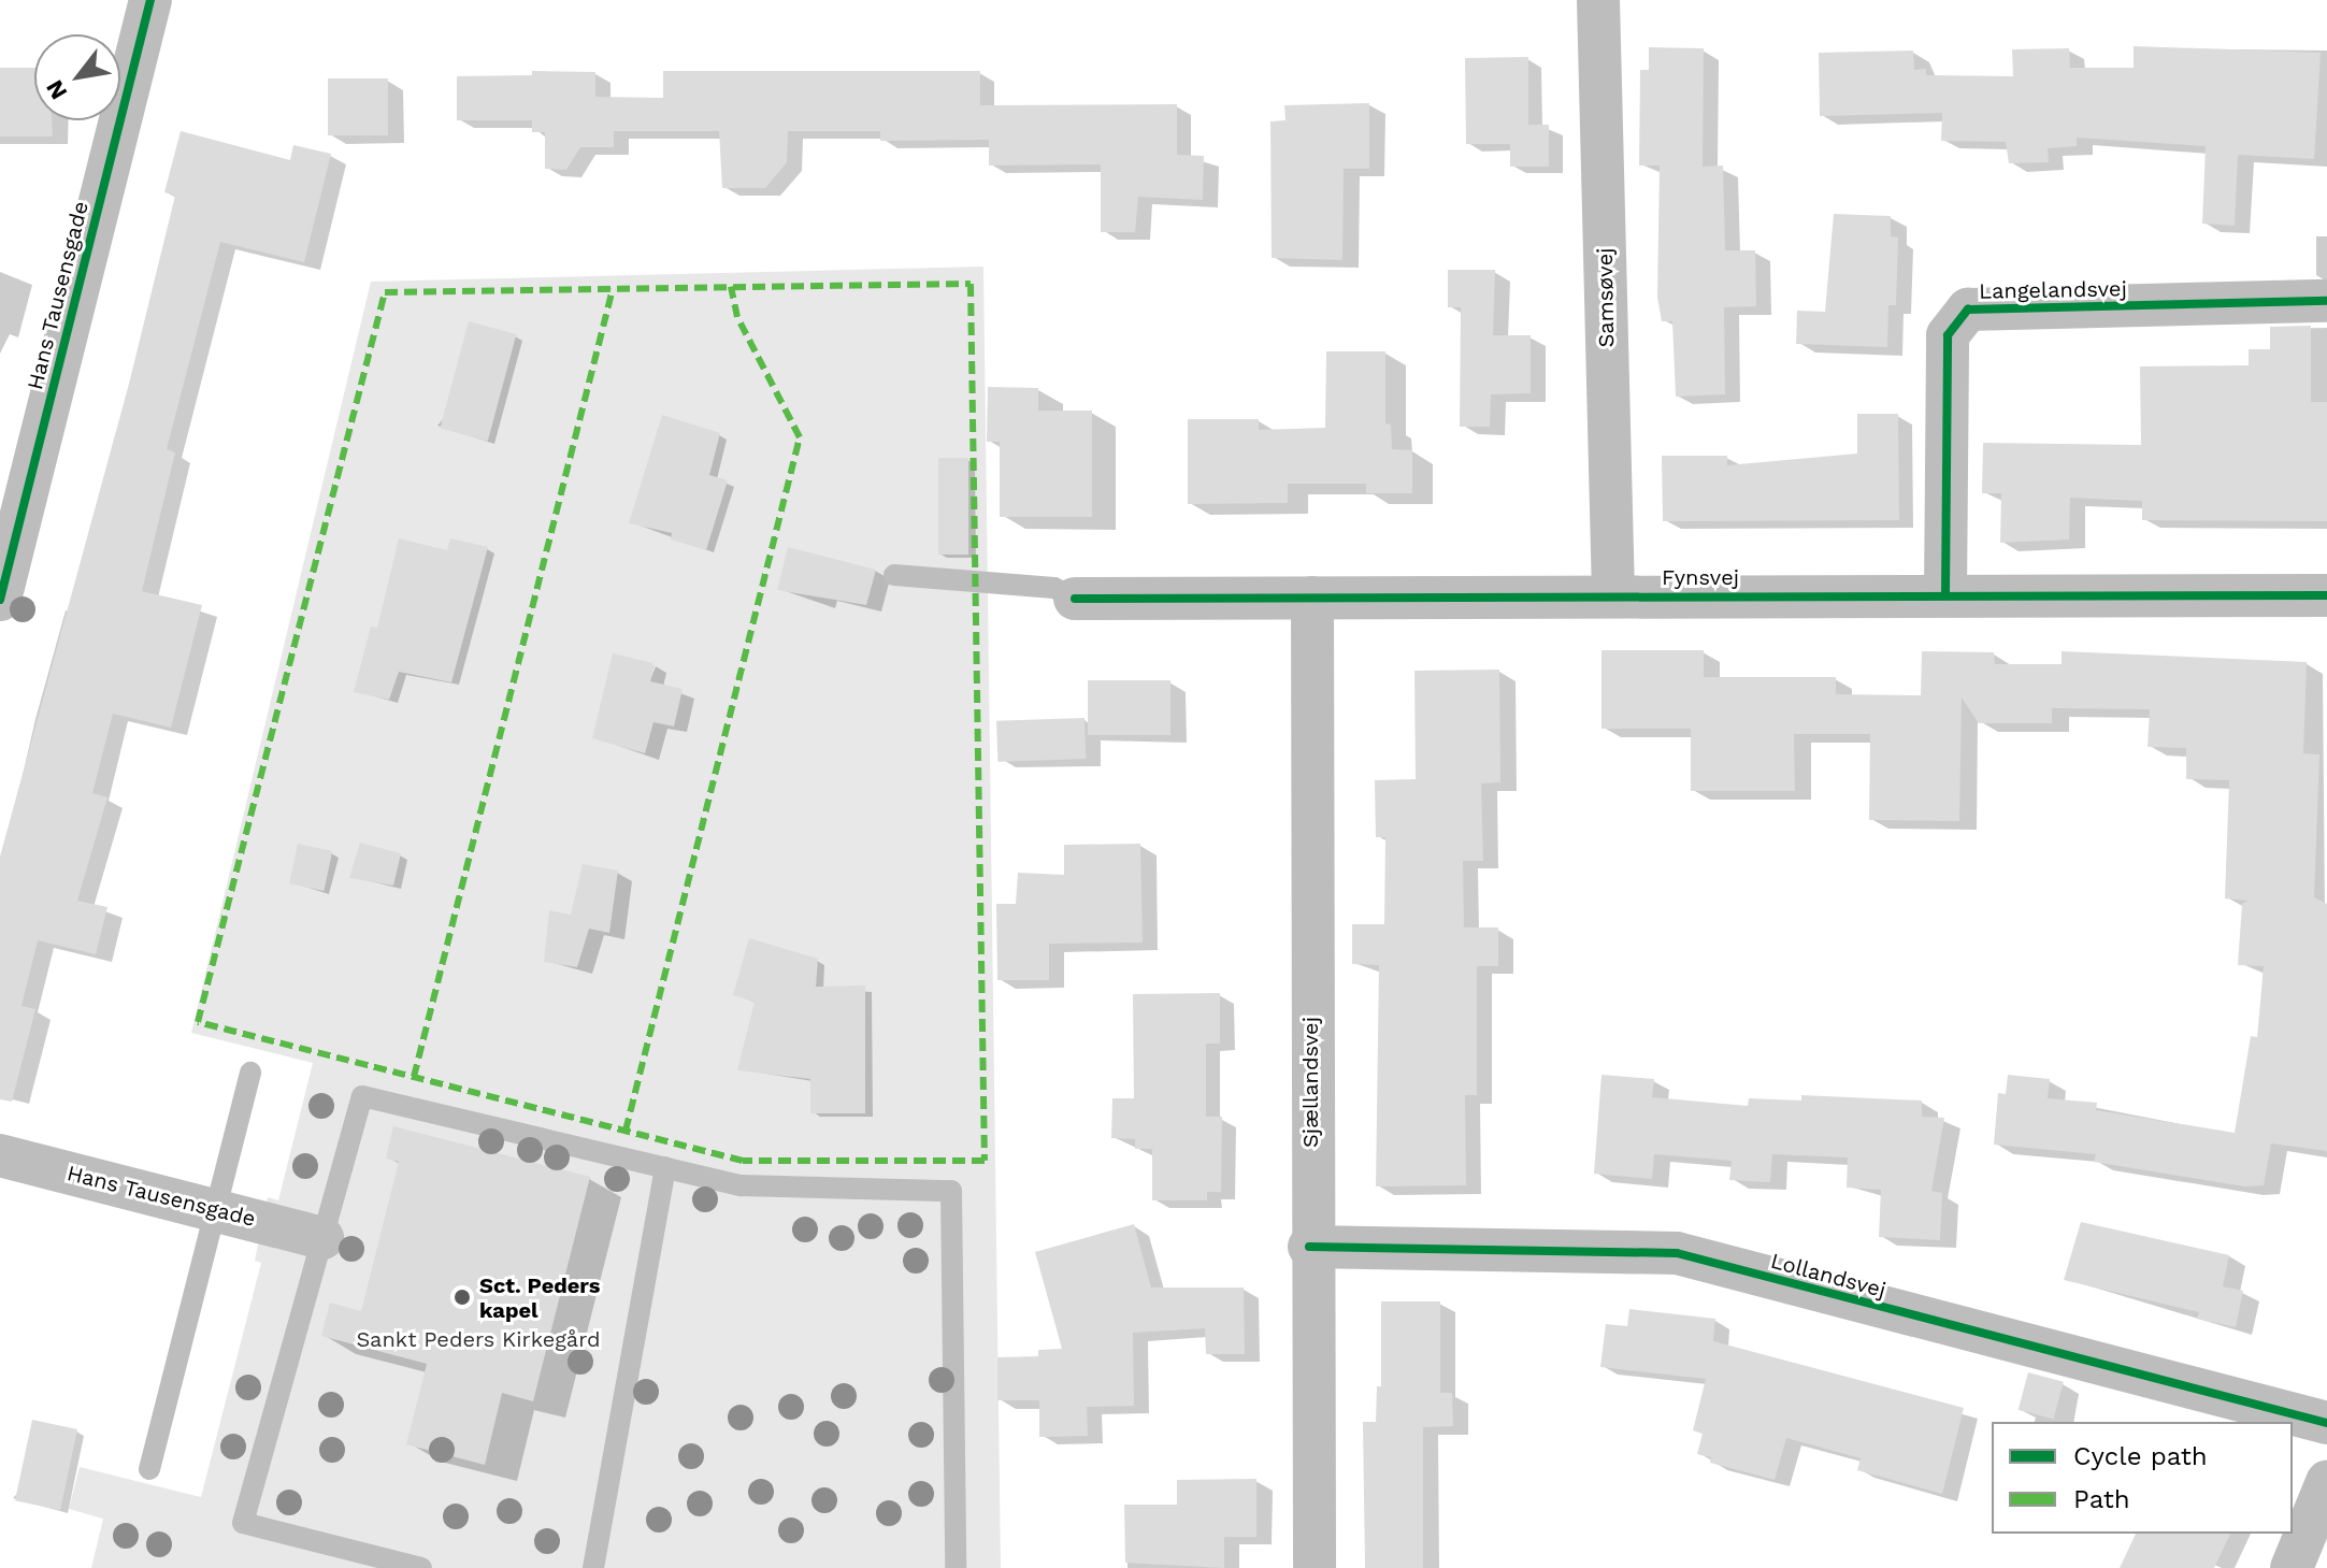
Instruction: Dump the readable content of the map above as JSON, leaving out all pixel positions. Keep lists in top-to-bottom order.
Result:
{
  "streets": {
    "street": [
      "Langelandsvej",
      "Hans Tausensgade",
      "Samsøvej",
      "Fynsvej",
      "Sjællandsvej",
      "Lollandsvej"
    ]
  },
  "crossings": [
    ["Langelandsvej", "Fynsvej"],
    ["Samsøvej", "Fynsvej"],
    ["Fynsvej", "Sjællandsvej"],
    ["Sjællandsvej", "Lollandsvej"]
  ],
  "parks": ["Sankt Peders Kirkegård"],
  "places": ["Sct. Peders kapel"],
  "legend": ["Cycle path", "Path"],
  "north": "bottom left"
}
